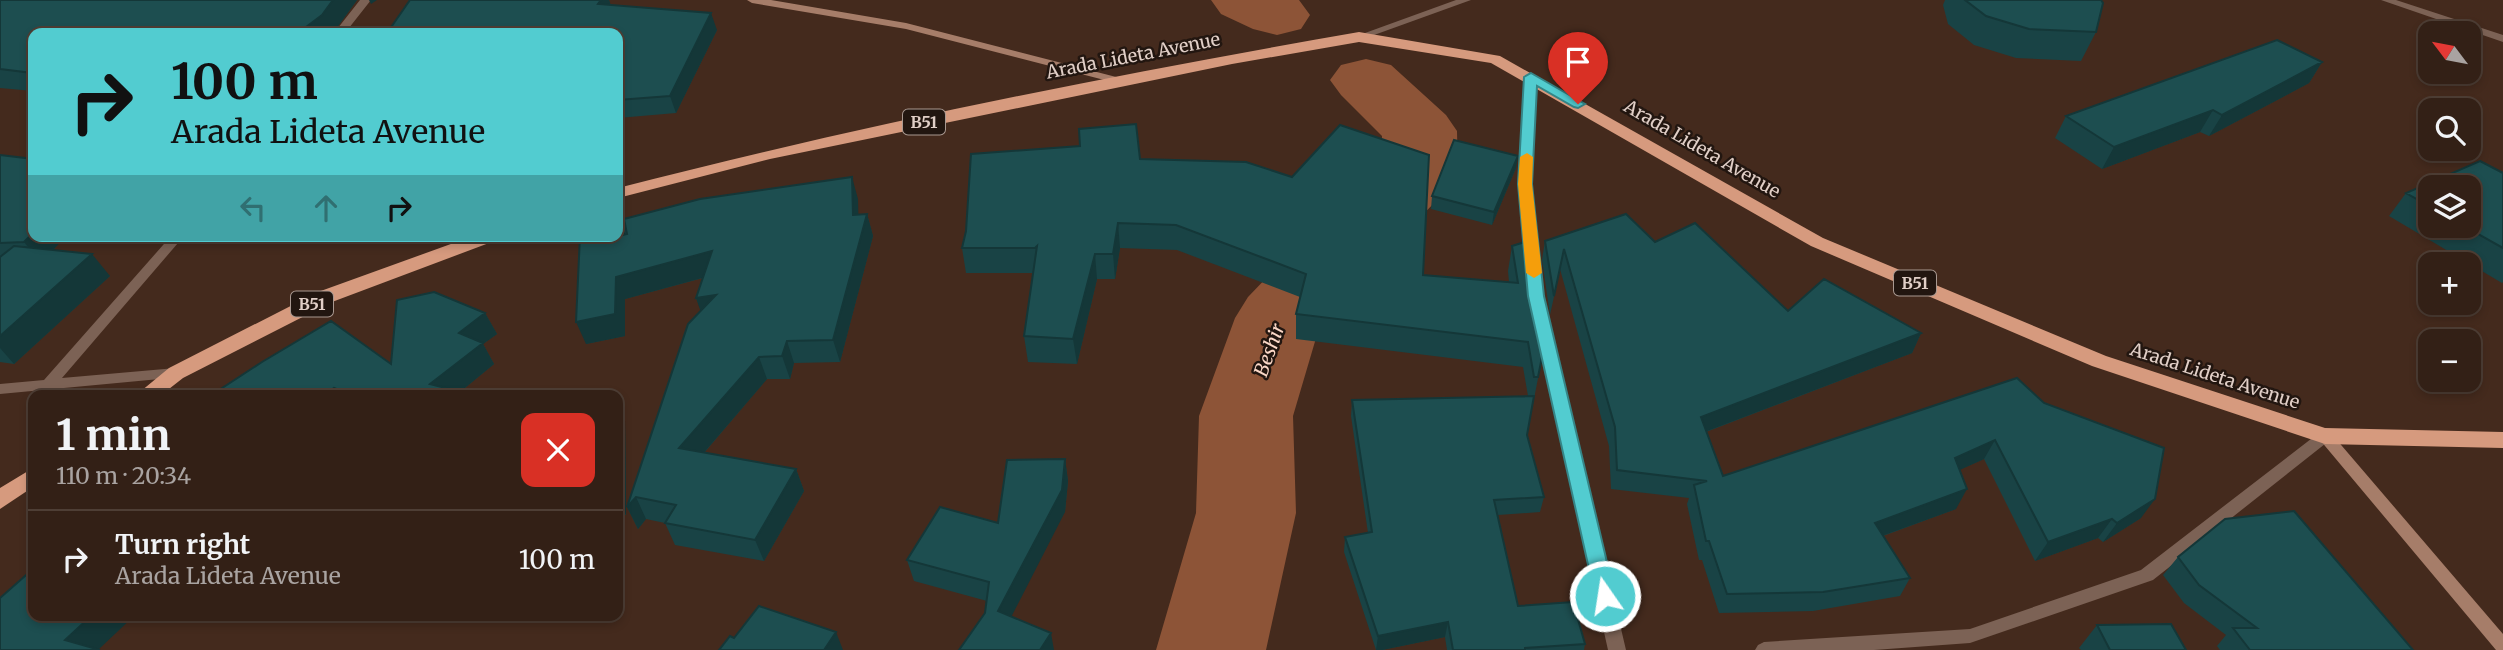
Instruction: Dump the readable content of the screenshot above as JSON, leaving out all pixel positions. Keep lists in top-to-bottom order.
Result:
{
  "streets": {
    "highway": ["Arada Lideta Avenue", "B51"]
  },
  "water": ["Beshir"],
  "north": "top left",
  "page": {
    "map_buttons": ["+", "−"],
    "turn": ["100 m", "Arada Lideta Avenue"],
    "heading": ["1 min", "110 m · 20:34"],
    "list": [
      {
        "name": "Turn right",
        "note": "Arada Lideta Avenue",
        "value": "100 m"
      }
    ]
  }
}
